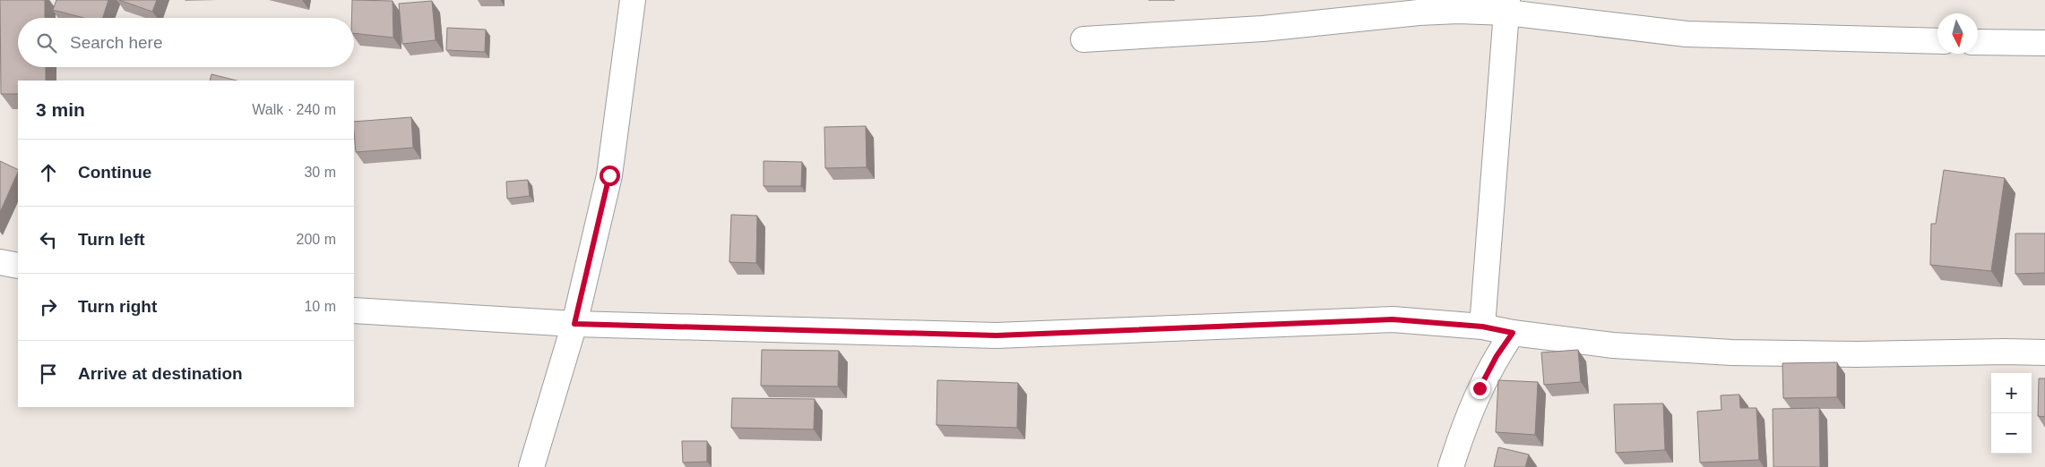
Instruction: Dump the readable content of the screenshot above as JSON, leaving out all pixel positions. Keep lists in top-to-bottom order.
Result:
{
  "north": "bottom",
  "page": {
    "search": "Search here",
    "heading": ["3 min", "Walk · 240 m"],
    "list": [
      ["Continue", "30 m"],
      ["Turn left", "200 m"],
      ["Turn right", "10 m"],
      "Arrive at destination"
    ],
    "map_buttons": ["+", "−"]
  }
}
